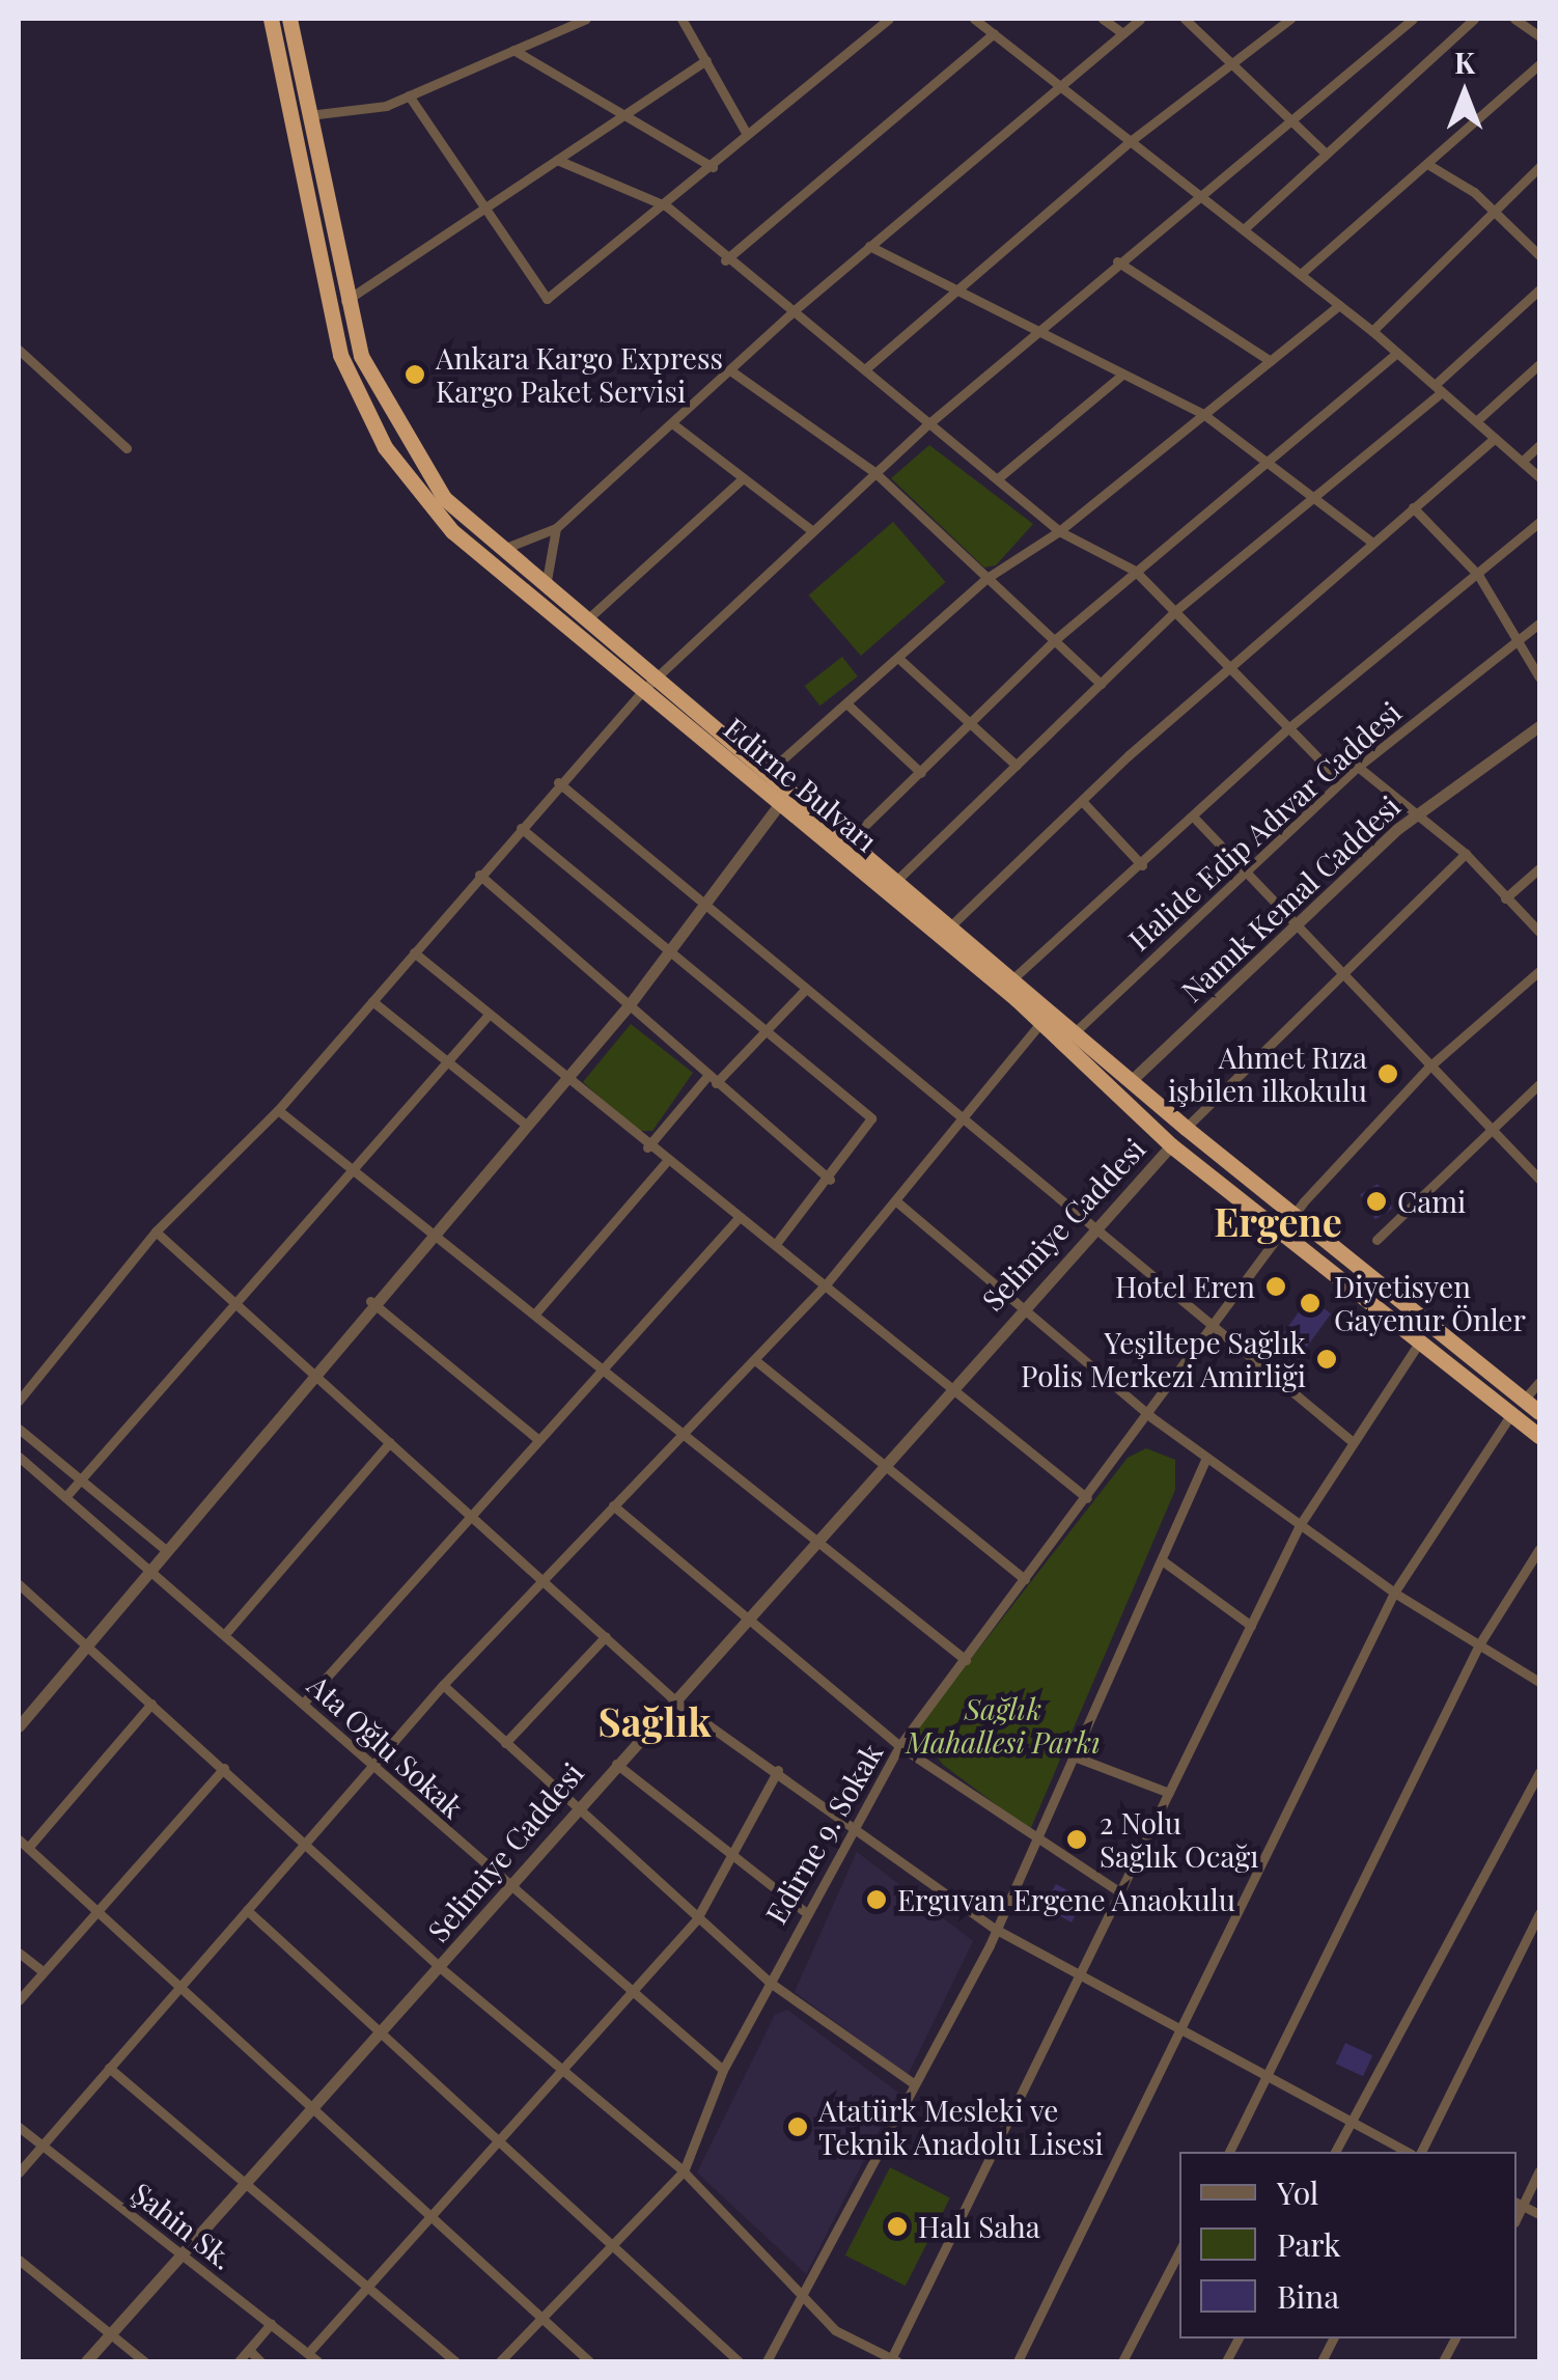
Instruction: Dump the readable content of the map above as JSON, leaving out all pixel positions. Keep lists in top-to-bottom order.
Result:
{
  "streets": {
    "highway": ["Edirne Bulvarı"],
    "street": [
      "Halide Edip Adıvar Caddesi",
      "Namık Kemal Caddesi",
      "Selimiye Caddesi",
      "Ata Oğlu Sokak",
      "Edirne 9. Sokak",
      "Şahin Sk."
    ]
  },
  "crossings": [
    ["Edirne Bulvarı", "Halide Edip Adıvar Caddesi"],
    ["Edirne Bulvarı", "Namık Kemal Caddesi"],
    ["Edirne Bulvarı", "Selimiye Caddesi"],
    ["Edirne Bulvarı", "Edirne 9. Sokak"],
    ["Selimiye Caddesi", "Ata Oğlu Sokak"],
    ["Selimiye Caddesi", "Şahin Sk."],
    ["Ata Oğlu Sokak", "Edirne 9. Sokak"]
  ],
  "districts": ["Ergene", "Sağlık"],
  "parks": ["Sağlık Mahallesi Parkı"],
  "places": [
    "Ankara Kargo Express Kargo Paket Servisi",
    "Ahmet Rıza işbilen ilkokulu",
    "Cami",
    "Hotel Eren",
    "Diyetisyen Gayenur Önler",
    "Yeşiltepe Sağlık Polis Merkezi Amirliği",
    "2 Nolu Sağlık Ocağı",
    "Erguvan Ergene Anaokulu",
    "Atatürk Mesleki ve Teknik Anadolu Lisesi",
    "Halı Saha"
  ],
  "legend": ["Yol", "Park", "Bina"],
  "north": "top"
}
